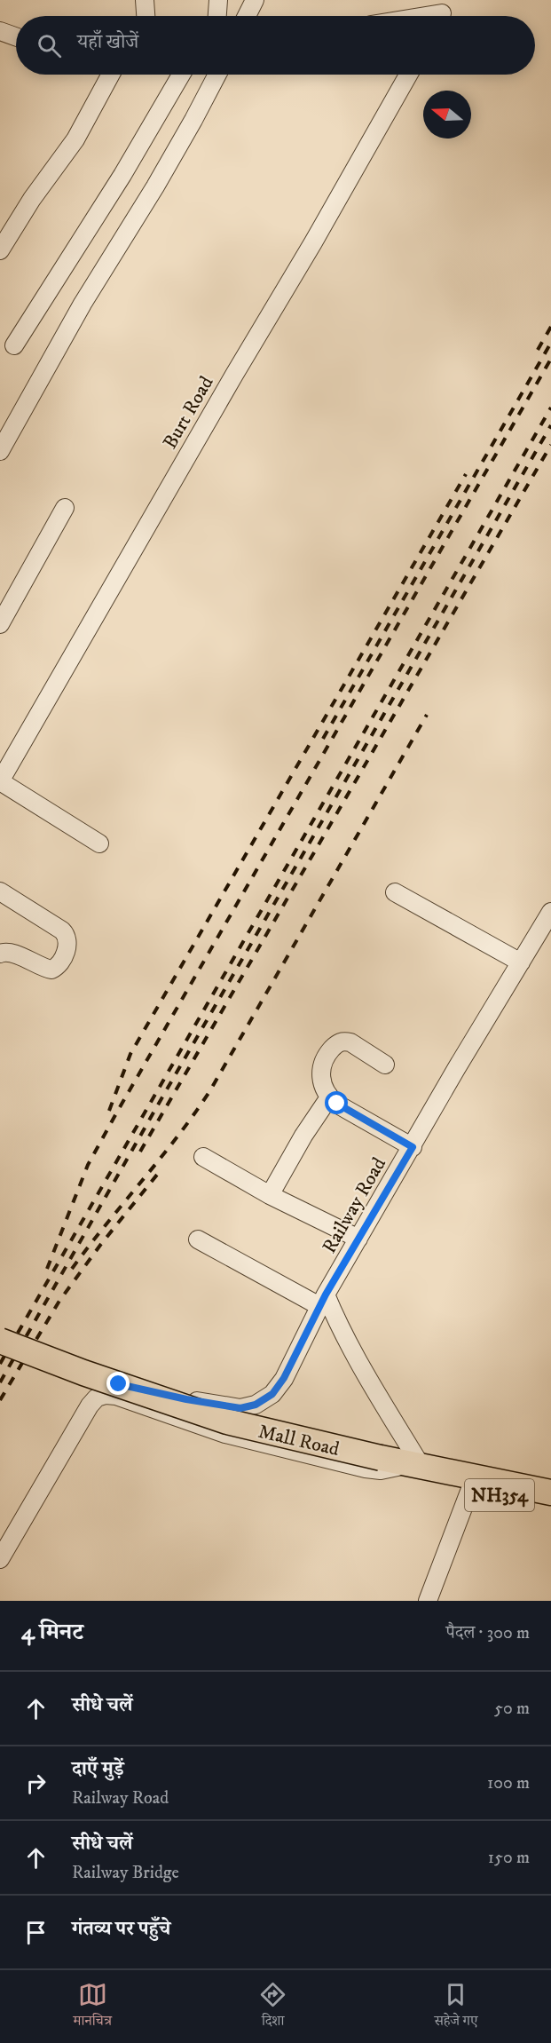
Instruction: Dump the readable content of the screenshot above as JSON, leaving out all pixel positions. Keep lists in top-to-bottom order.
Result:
{
  "streets": {
    "highway": ["Mall Road", "NH354"],
    "street": ["Burt Road", "Railway Road"]
  },
  "crossings": [
    ["Railway Road", "Mall Road"]
  ],
  "north": "left",
  "page": {
    "search": "यहाँ खोजें",
    "heading": ["4 मिनट", "पैदल · 300 m"],
    "list": [
      ["सीधे चलें", "50 m"],
      ["दाएँ मुड़ें", "Railway Road", "100 m"],
      ["सीधे चलें", "Railway Bridge", "150 m"],
      "गंतव्य पर पहुँचे"
    ],
    "nav": ["मानचित्र", "दिशा", "सहेजे गए"]
  }
}
